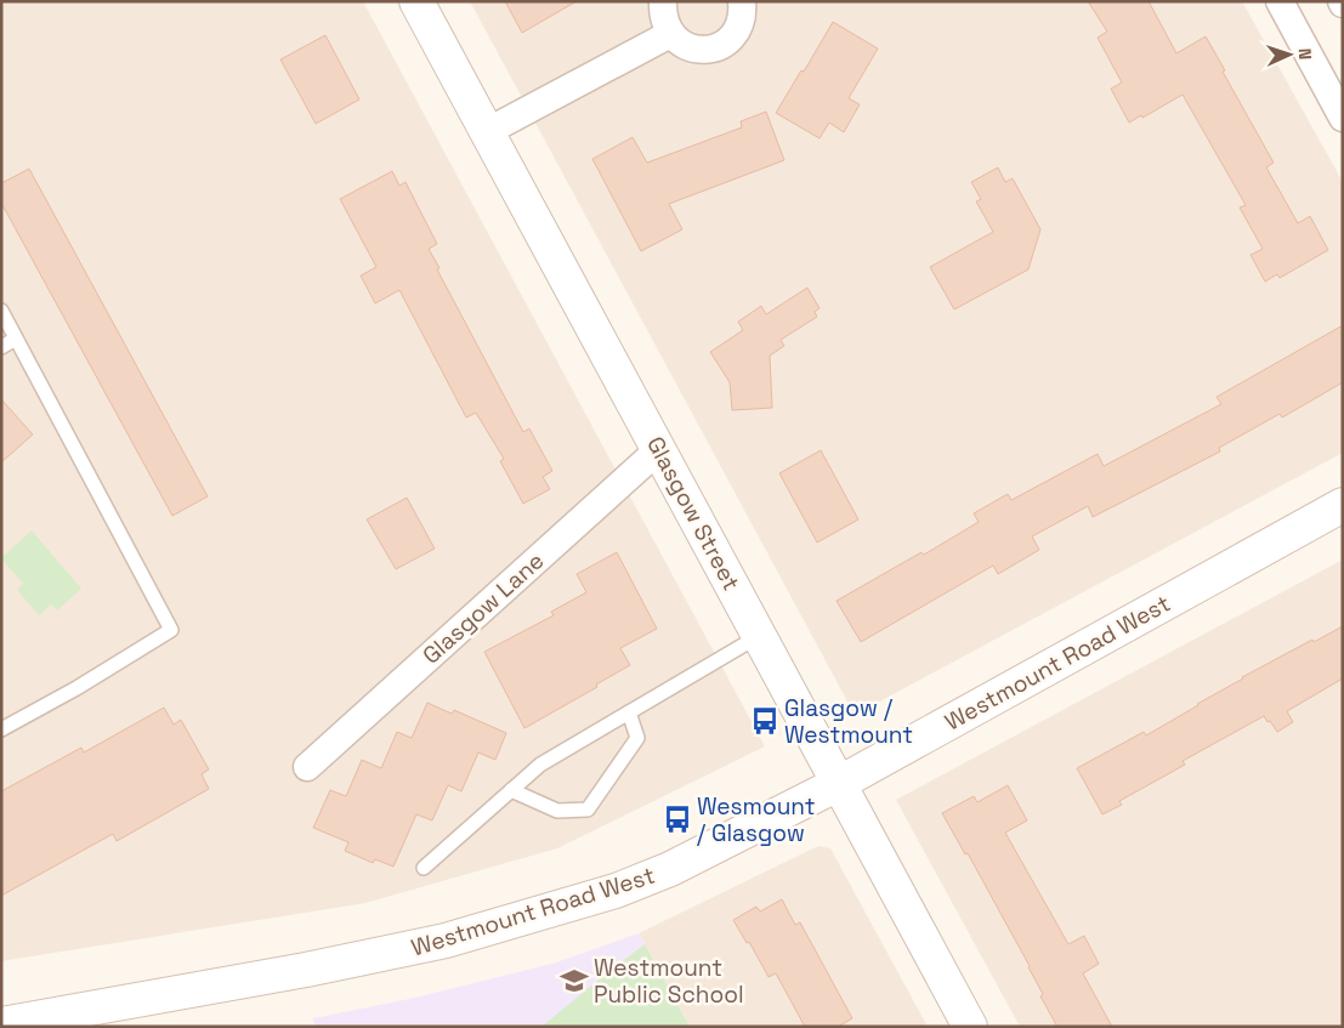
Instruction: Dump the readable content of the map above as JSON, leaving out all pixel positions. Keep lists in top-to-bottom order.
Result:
{
  "streets": {
    "main road": ["Glasgow Street", "Westmount Road West"],
    "street": ["Glasgow Lane"]
  },
  "crossings": [
    ["Glasgow Street", "Glasgow Lane"],
    ["Glasgow Street", "Westmount Road West"]
  ],
  "places": {
    "bus stop": ["Glasgow / Westmount", "Wesmount / Glasgow"],
    "school or university": ["Westmount Public School"]
  },
  "north": "right"
}
